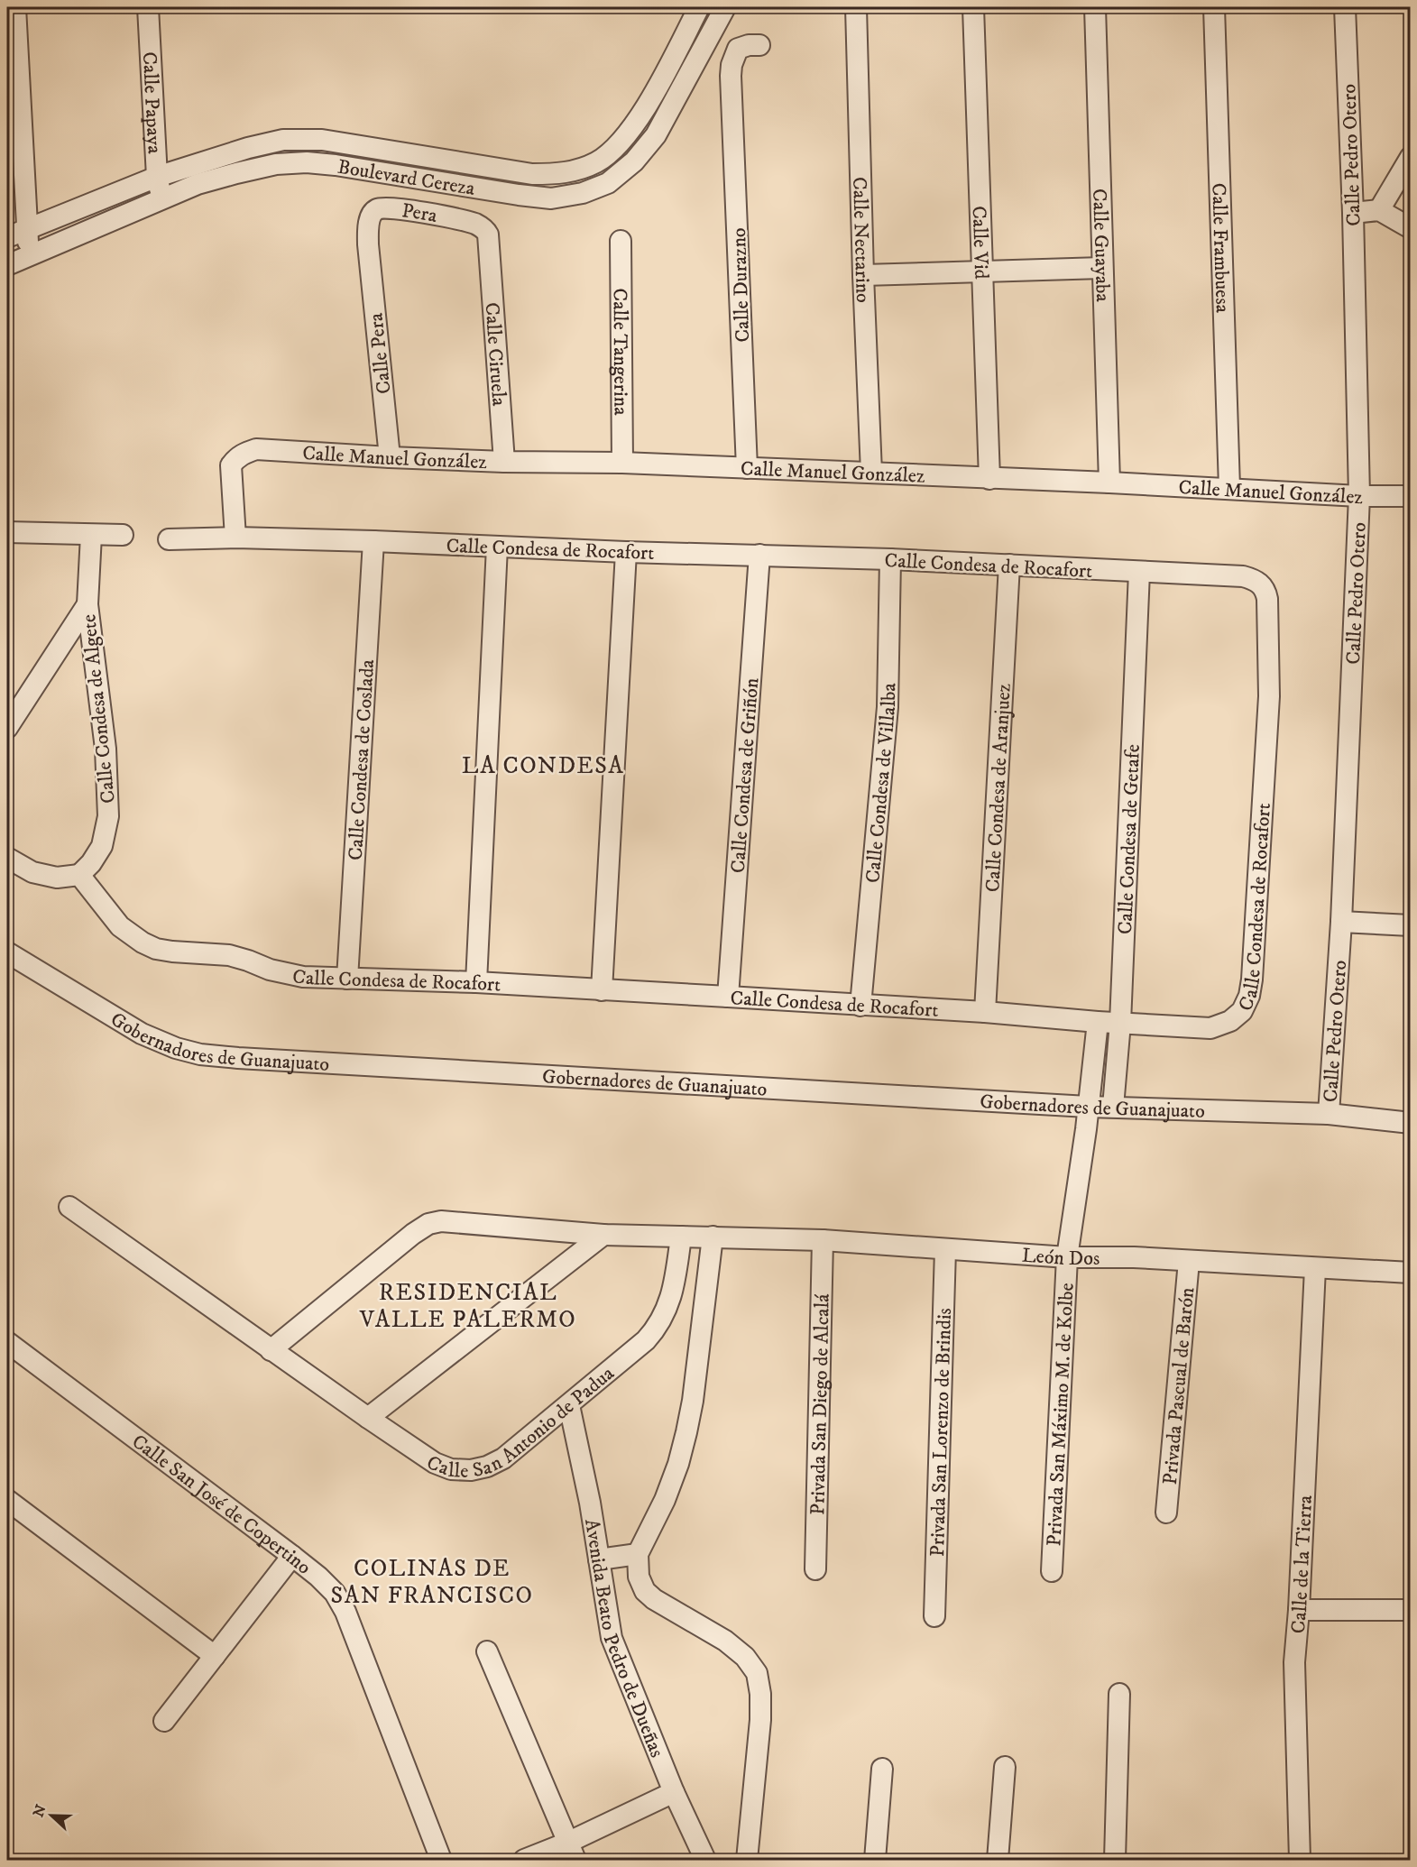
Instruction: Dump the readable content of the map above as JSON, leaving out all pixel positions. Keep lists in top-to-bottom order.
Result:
{
  "streets": {
    "street": [
      "Calle Papaya",
      "Calle Pedro Otero",
      "Boulevard Cereza",
      "Pera",
      "Calle Nectarino",
      "Calle Vid",
      "Calle Guayaba",
      "Calle Frambuesa",
      "Calle Durazno",
      "Calle Tangerina",
      "Calle Pera",
      "Calle Ciruela",
      "Calle Manuel González",
      "Calle Condesa de Rocafort",
      "Calle Condesa de Algete",
      "Calle Condesa de Coslada",
      "Calle Condesa de Griñón",
      "Calle Condesa de Villalba",
      "Calle Condesa de Aranjuez",
      "Calle Condesa de Getafe",
      "Gobernadores de Guanajuato",
      "León Dos",
      "Privada Pascual de Barón",
      "Privada San Diego de Alcalá",
      "Calle San Antonio de Padua",
      "Privada San Máximo M. de Kolbe",
      "Privada San Lorenzo de Brindis",
      "Calle San José de Copertino",
      "Calle de la Tierra",
      "Avenida Beato Pedro de Dueñas"
    ]
  },
  "crossings": [
    ["Calle Papaya", "Boulevard Cereza"],
    ["Calle Pedro Otero", "Calle Manuel González"],
    ["Calle Pedro Otero", "Gobernadores de Guanajuato"],
    ["Pera", "Calle Pera"],
    ["Pera", "Calle Ciruela"],
    ["Calle Nectarino", "Calle Manuel González"],
    ["Calle Vid", "Calle Manuel González"],
    ["Calle Guayaba", "Calle Manuel González"],
    ["Calle Frambuesa", "Calle Manuel González"],
    ["Calle Durazno", "Calle Manuel González"],
    ["Calle Tangerina", "Calle Manuel González"],
    ["Calle Pera", "Calle Manuel González"],
    ["Calle Ciruela", "Calle Manuel González"],
    ["Calle Manuel González", "Calle Condesa de Rocafort"],
    ["Calle Condesa de Rocafort", "Calle Condesa de Algete"],
    ["Calle Condesa de Rocafort", "Calle Condesa de Coslada"],
    ["Calle Condesa de Rocafort", "Calle Condesa de Griñón"],
    ["Calle Condesa de Rocafort", "Calle Condesa de Villalba"],
    ["Calle Condesa de Rocafort", "Calle Condesa de Aranjuez"],
    ["Calle Condesa de Rocafort", "Calle Condesa de Getafe"],
    ["Calle Condesa de Getafe", "Gobernadores de Guanajuato"],
    ["Gobernadores de Guanajuato", "Privada San Máximo M. de Kolbe"],
    ["León Dos", "Privada Pascual de Barón"],
    ["León Dos", "Privada San Diego de Alcalá"],
    ["León Dos", "Calle San Antonio de Padua"],
    ["León Dos", "Privada San Máximo M. de Kolbe"],
    ["León Dos", "Privada San Lorenzo de Brindis"],
    ["León Dos", "Calle de la Tierra"],
    ["León Dos", "Avenida Beato Pedro de Dueñas"],
    ["Calle San Antonio de Padua", "Avenida Beato Pedro de Dueñas"]
  ],
  "districts": ["LA CONDESA", "RESIDENCIAL VALLE PALERMO", "COLINAS DE SAN FRANCISCO"],
  "north": "left"
}
